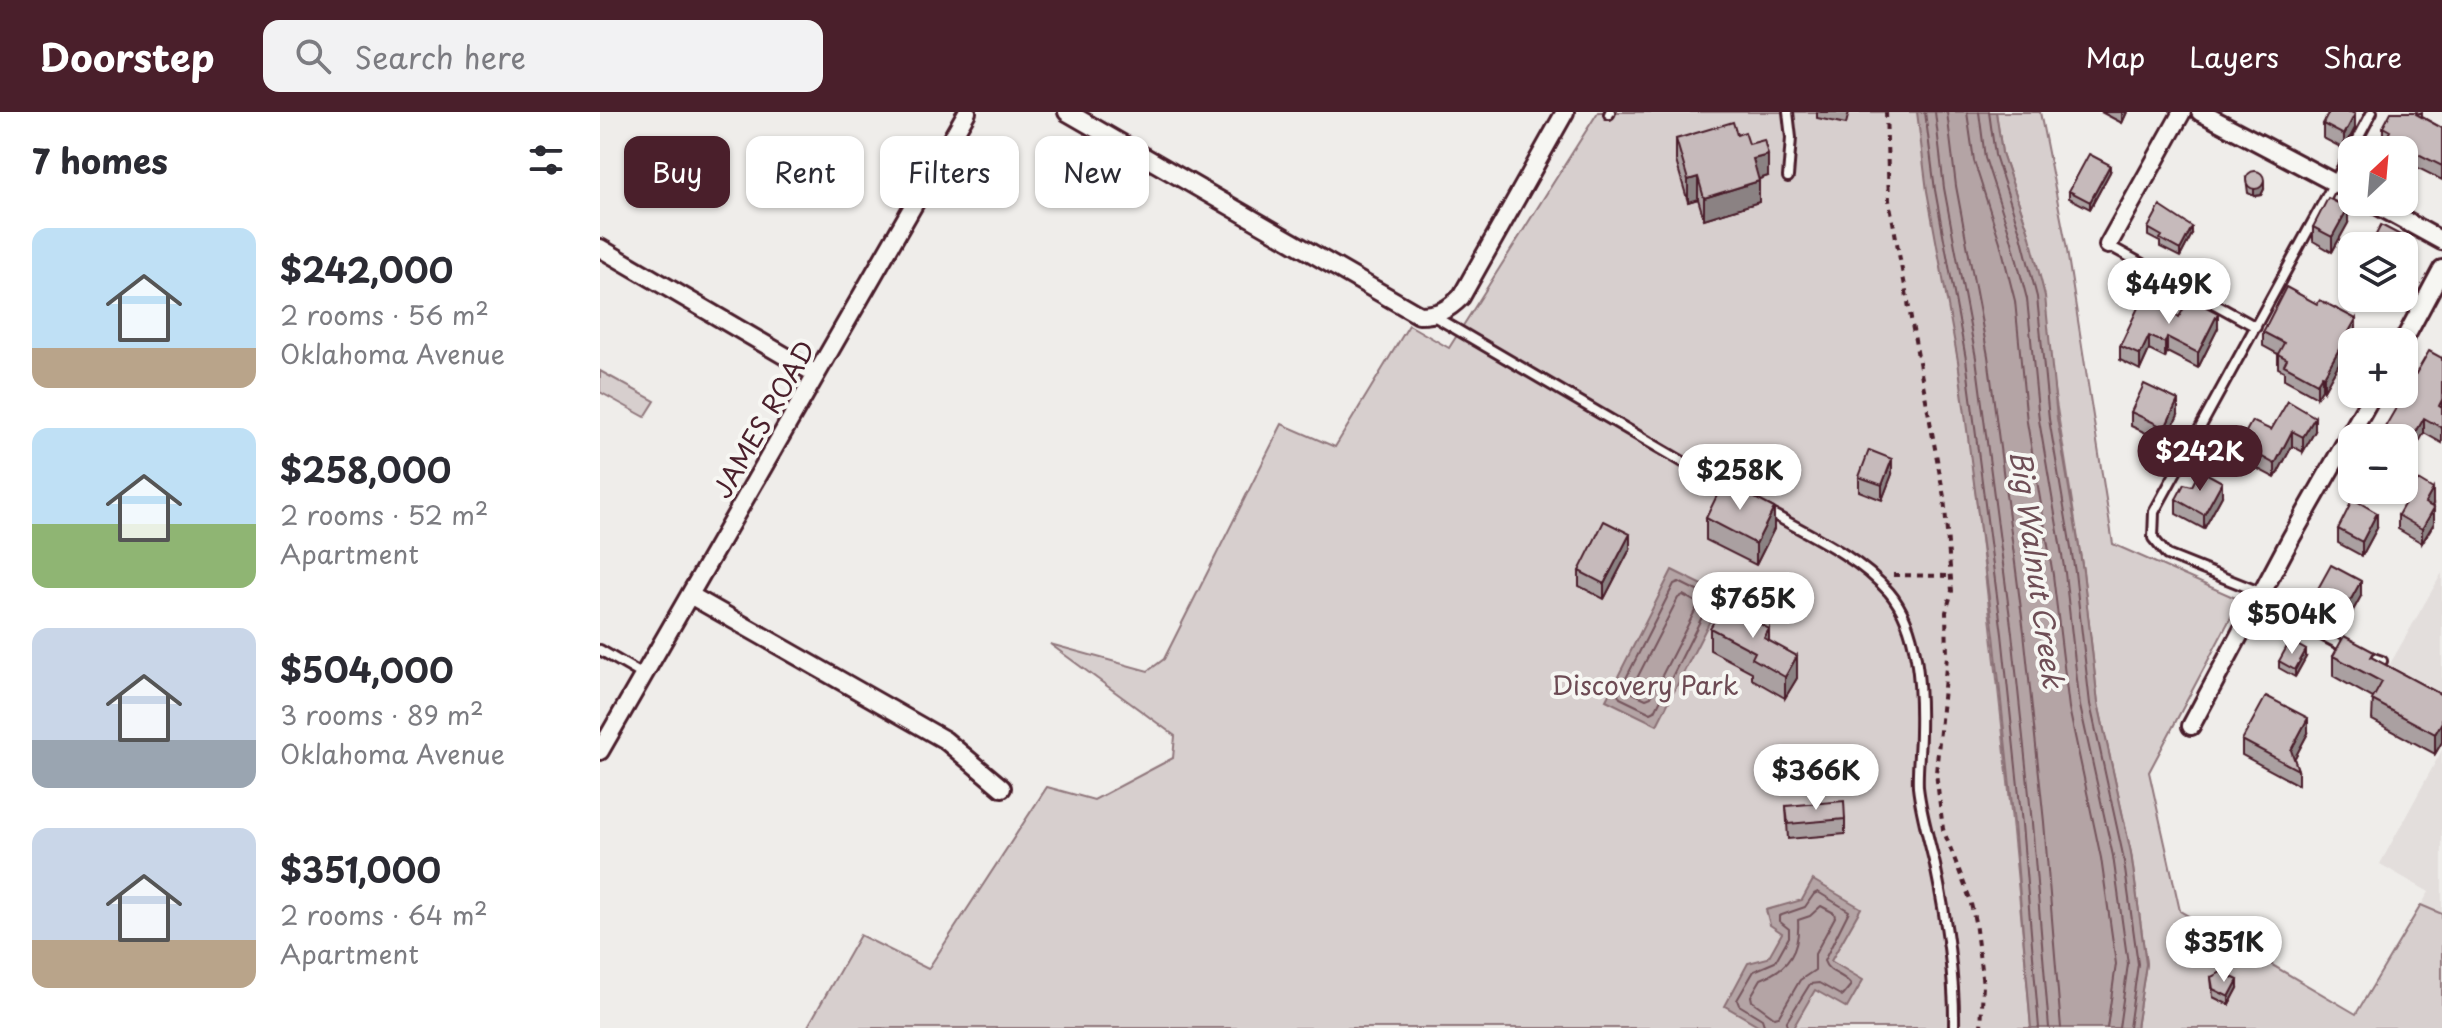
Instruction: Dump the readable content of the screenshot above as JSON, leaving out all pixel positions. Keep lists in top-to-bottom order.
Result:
{
  "streets": {
    "street": ["JAMES ROAD"]
  },
  "water": ["Big Walnut Creek"],
  "parks": ["Discovery Park"],
  "north": "top right",
  "page": {
    "header": "Doorstep",
    "search": "Search here",
    "nav": ["Map", "Layers", "Share"],
    "heading": "7 homes",
    "map_buttons": ["+", "−"],
    "chip": [
      "Buy",
      "Rent",
      "Filters",
      "New"
    ],
    "list": [
      {
        "name": "$242,000",
        "note": "2 rooms · 56 m² · Oklahoma Avenue"
      },
      {
        "name": "$258,000",
        "note": "2 rooms · 52 m² · Apartment"
      },
      {
        "name": "$504,000",
        "note": "3 rooms · 89 m² · Oklahoma Avenue"
      },
      {
        "name": "$351,000",
        "note": "2 rooms · 64 m² · Apartment"
      }
    ],
    "price": [
      "$449K",
      "$242K",
      "$258K",
      "$765K",
      "$504K",
      "$366K",
      "$351K"
    ]
  }
}
